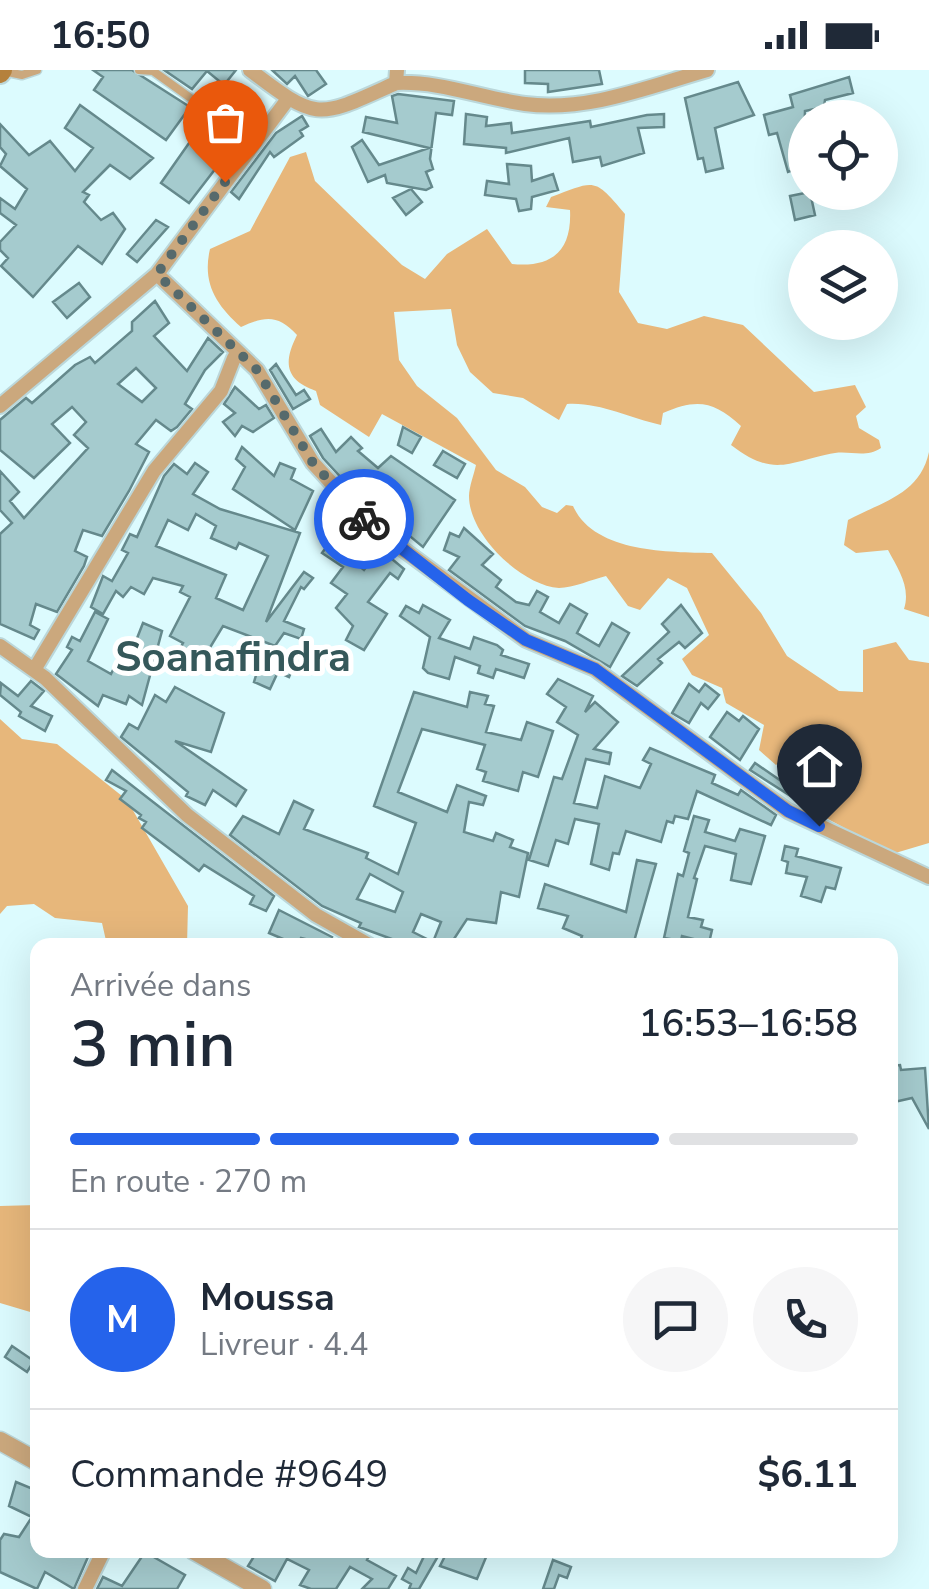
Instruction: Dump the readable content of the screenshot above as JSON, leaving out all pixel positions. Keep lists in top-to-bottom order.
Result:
{
  "districts": ["Soanafindra"],
  "page": {
    "status": "16:50",
    "heading": ["3 min", "Arrivée dans", "16:53–16:58"],
    "panel": [
      "Moussa",
      "Livreur · 4.4",
      "Commande #9649",
      "$6.11"
    ],
    "bar": "En route · 270 m",
    "round": "M"
  }
}
